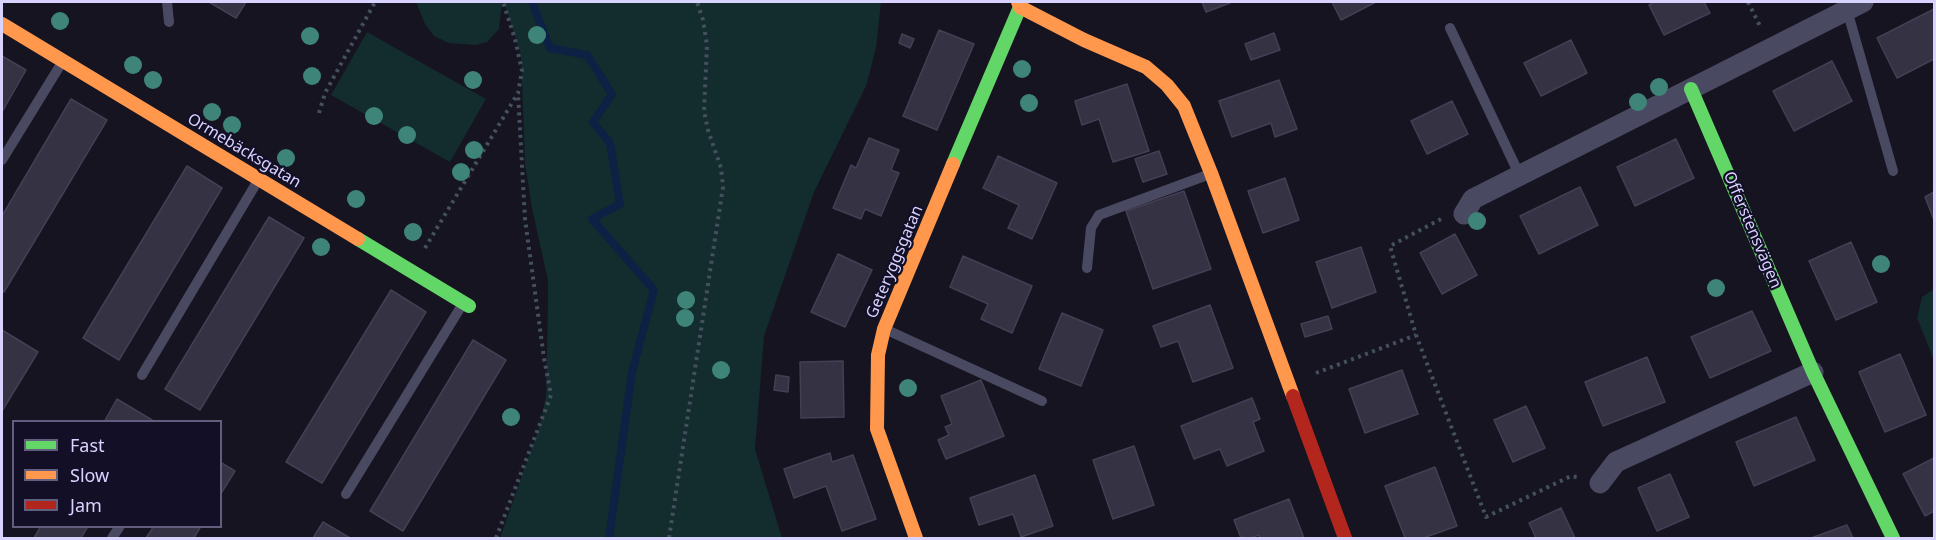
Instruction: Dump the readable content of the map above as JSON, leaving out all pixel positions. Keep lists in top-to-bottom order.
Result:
{
  "streets": {
    "street": ["Ormebäcksgatan", "Offerstensvägen", "Geteryggsgatan"]
  },
  "legend": ["Fast", "Slow", "Jam"]
}
